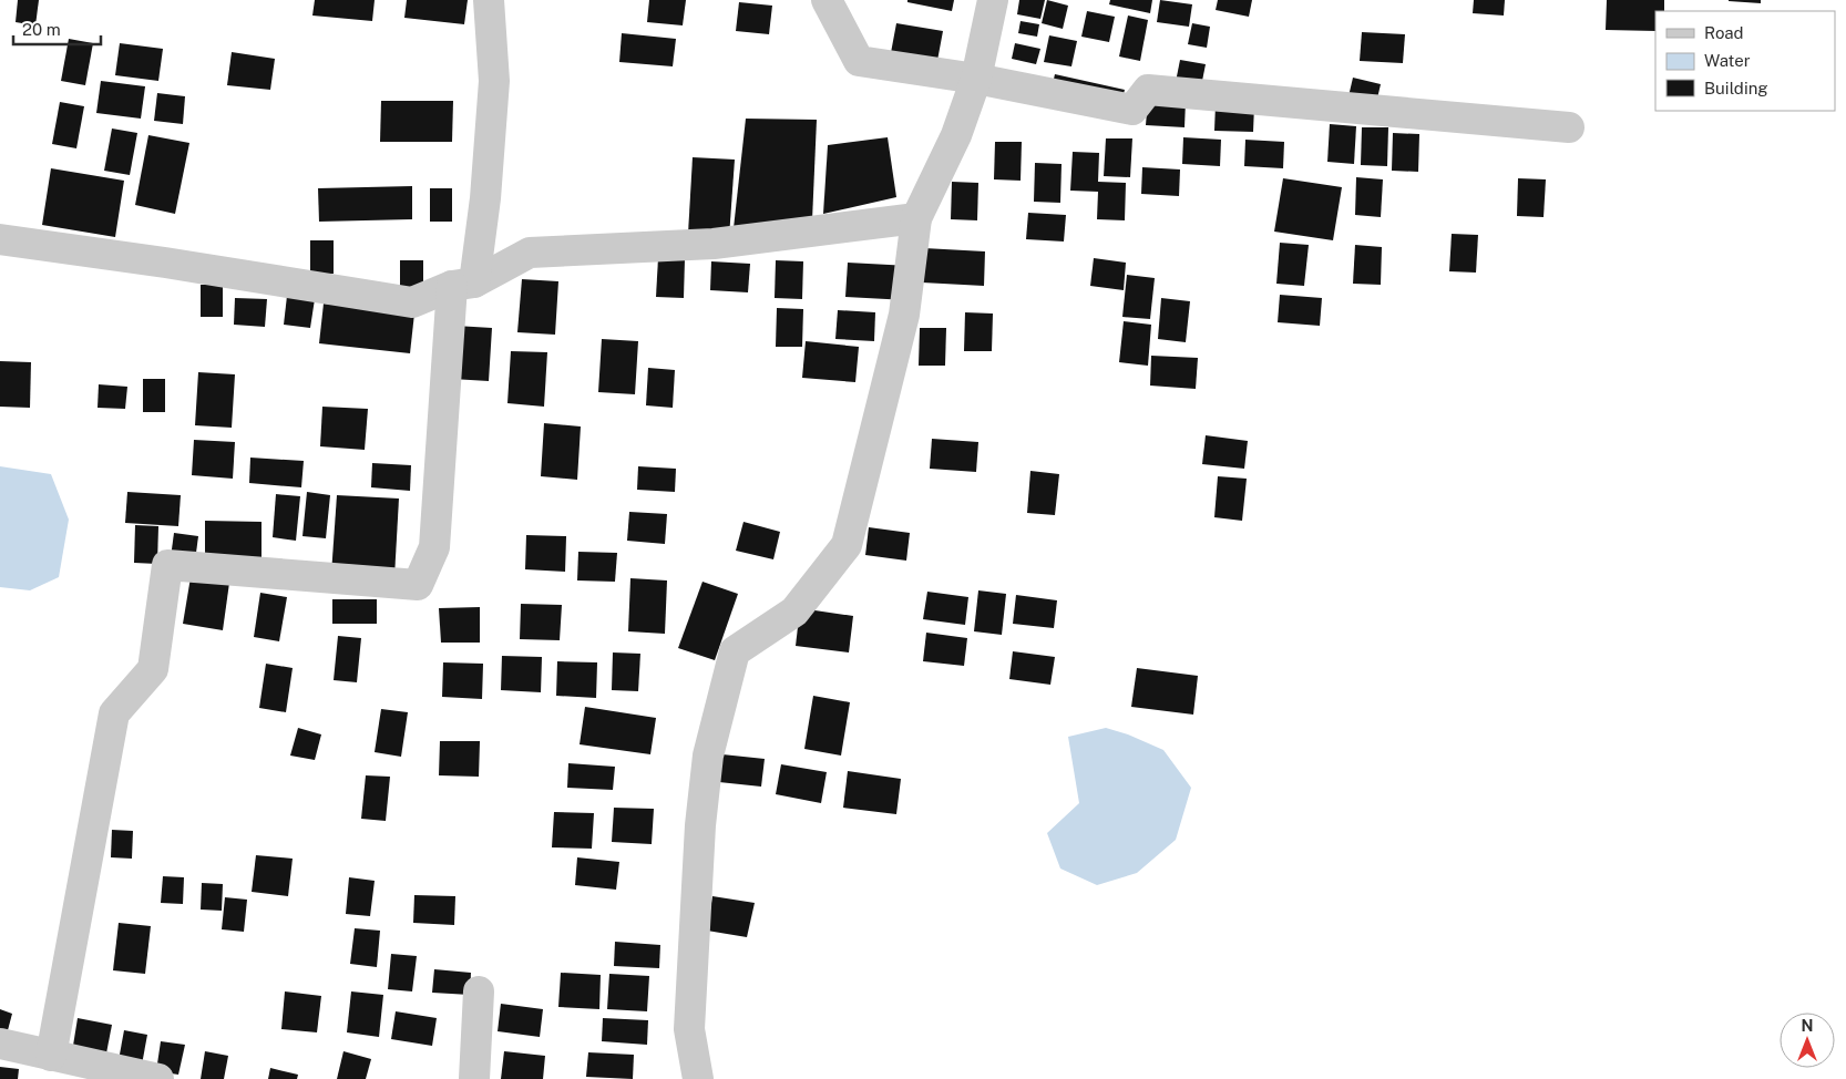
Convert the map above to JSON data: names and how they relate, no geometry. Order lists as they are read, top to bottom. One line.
{"legend":["Road","Water","Building"],"scale_bar":"20 m","north":"top"}
